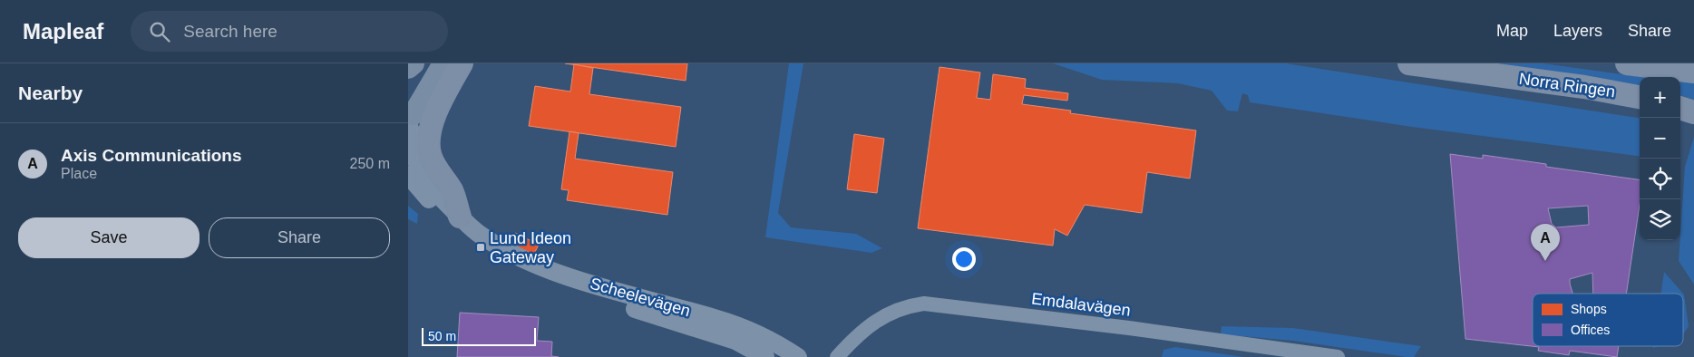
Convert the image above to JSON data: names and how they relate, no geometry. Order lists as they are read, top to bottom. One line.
{"streets":{"main road":["Norra Ringen"],"street":["Scheelevägen","Emdalavägen"]},"places":{"transit":["Lund Ideon Gateway"]},"legend":["Shops","Offices"],"scale_bar":"50 m","page":{"header":"Mapleaf","search":"Search here","nav":["Map","Layers","Share"],"heading":"Nearby","map_buttons":["+","−"],"list":[{"mark":"A","name":"Axis Communications","note":"Place","value":"250 m"}],"buttons":["Save","Share"],"pins":"A","scale":"50 m"}}
